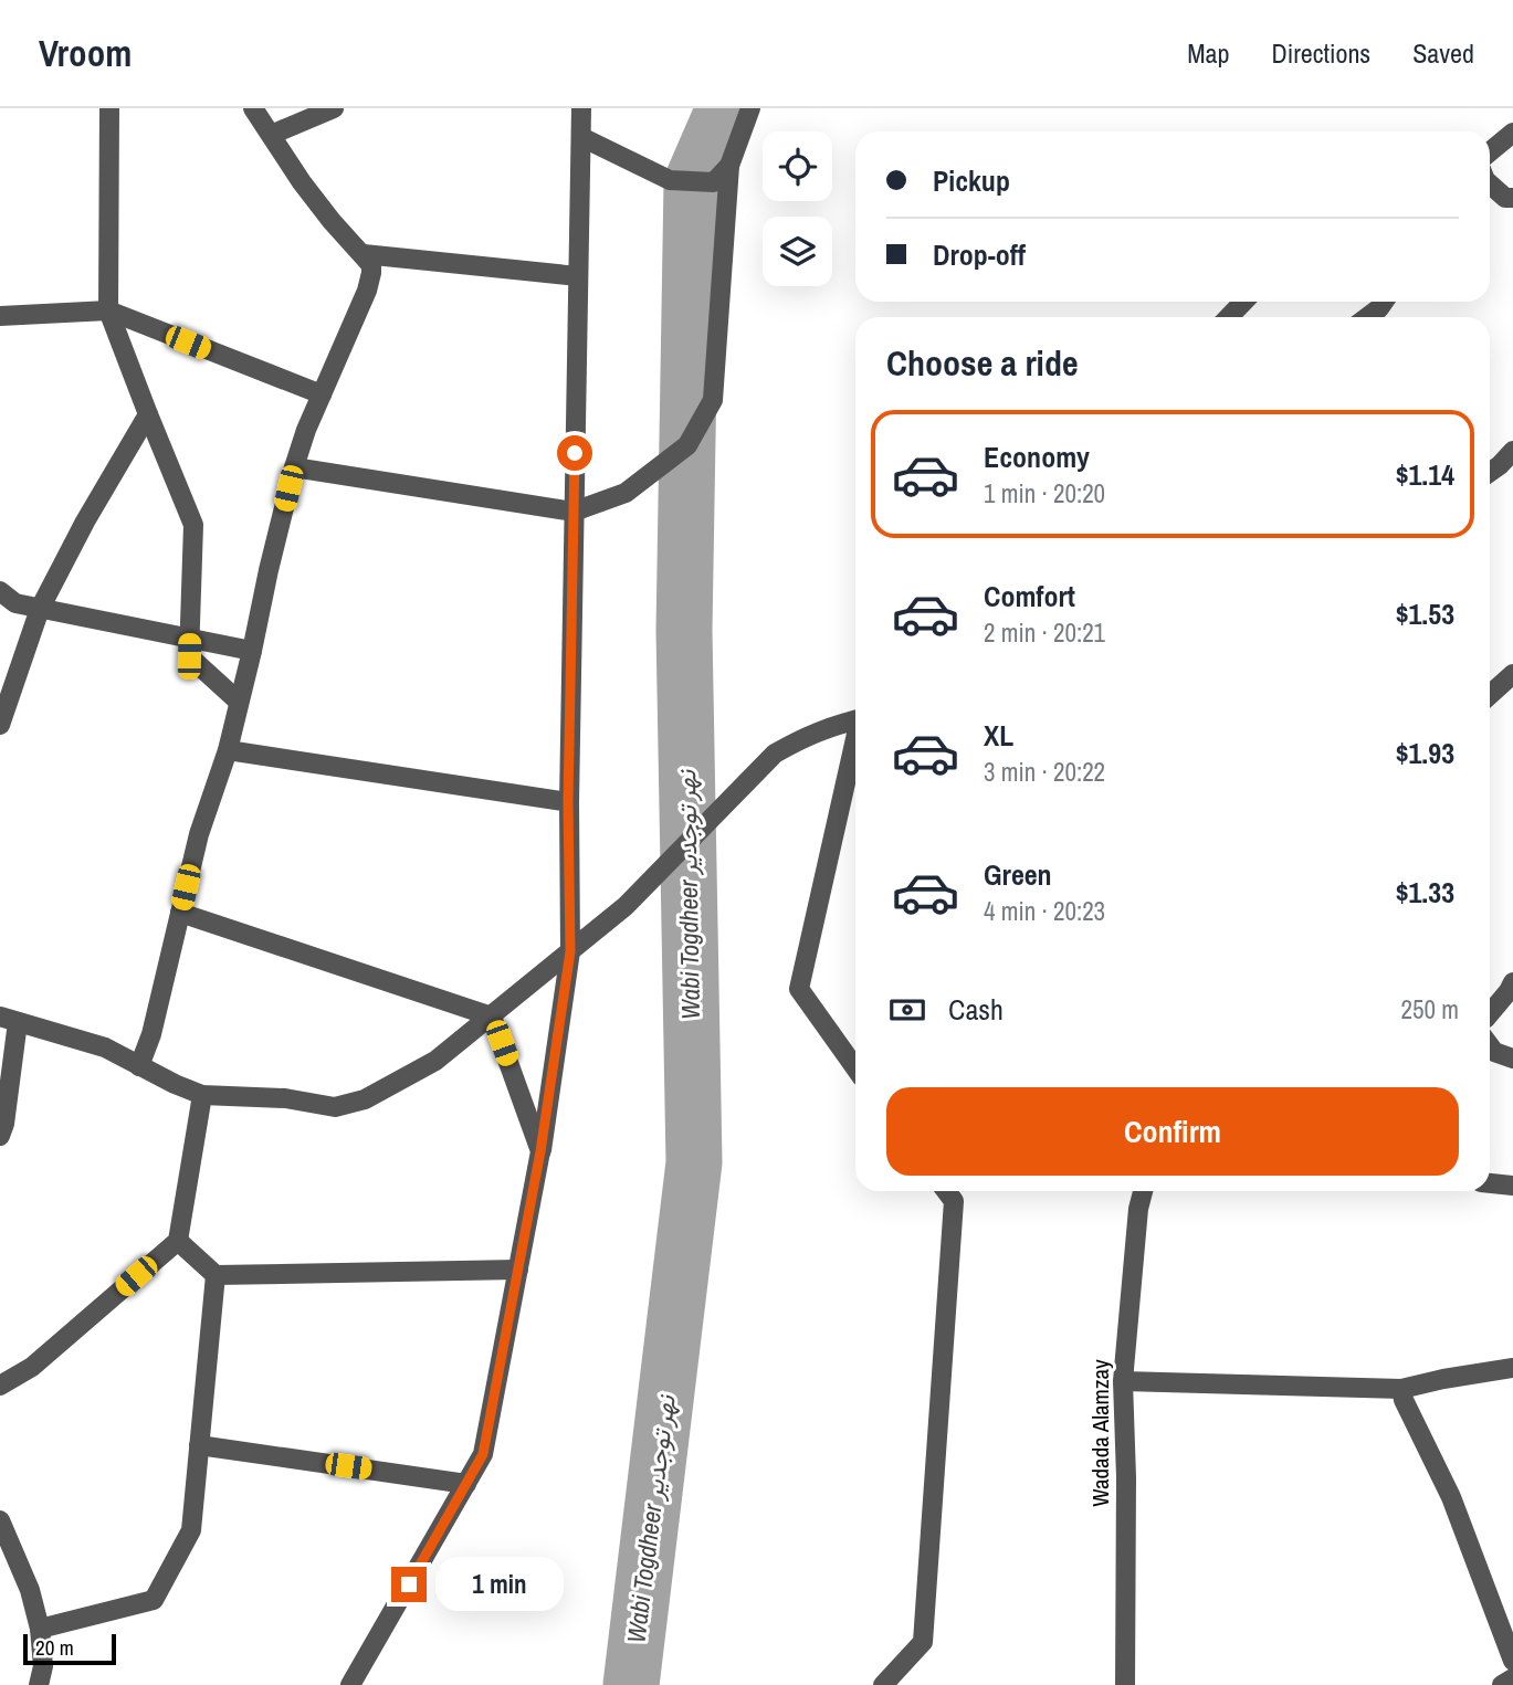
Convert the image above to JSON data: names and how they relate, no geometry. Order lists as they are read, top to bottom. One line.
{"streets":{"street":["Wadada Alamzay"]},"water":["Wabi Togdheer نهر توجدير"],"scale_bar":"20 m","page":{"header":"Vroom","nav":["Map","Directions","Saved"],"banner":["Pickup","Drop-off"],"heading":"Choose a ride","list":[{"name":"Economy","note":"1 min · 20:20","value":"$1.14"},{"name":"Comfort","note":"2 min · 20:21","value":"$1.53"},{"name":"XL","note":"3 min · 20:22","value":"$1.93"},{"name":"Green","note":"4 min · 20:23","value":"$1.33"}],"pay":["Cash","250 m"],"buttons":"Confirm","bubble":"1 min","scale":"20 m"}}
